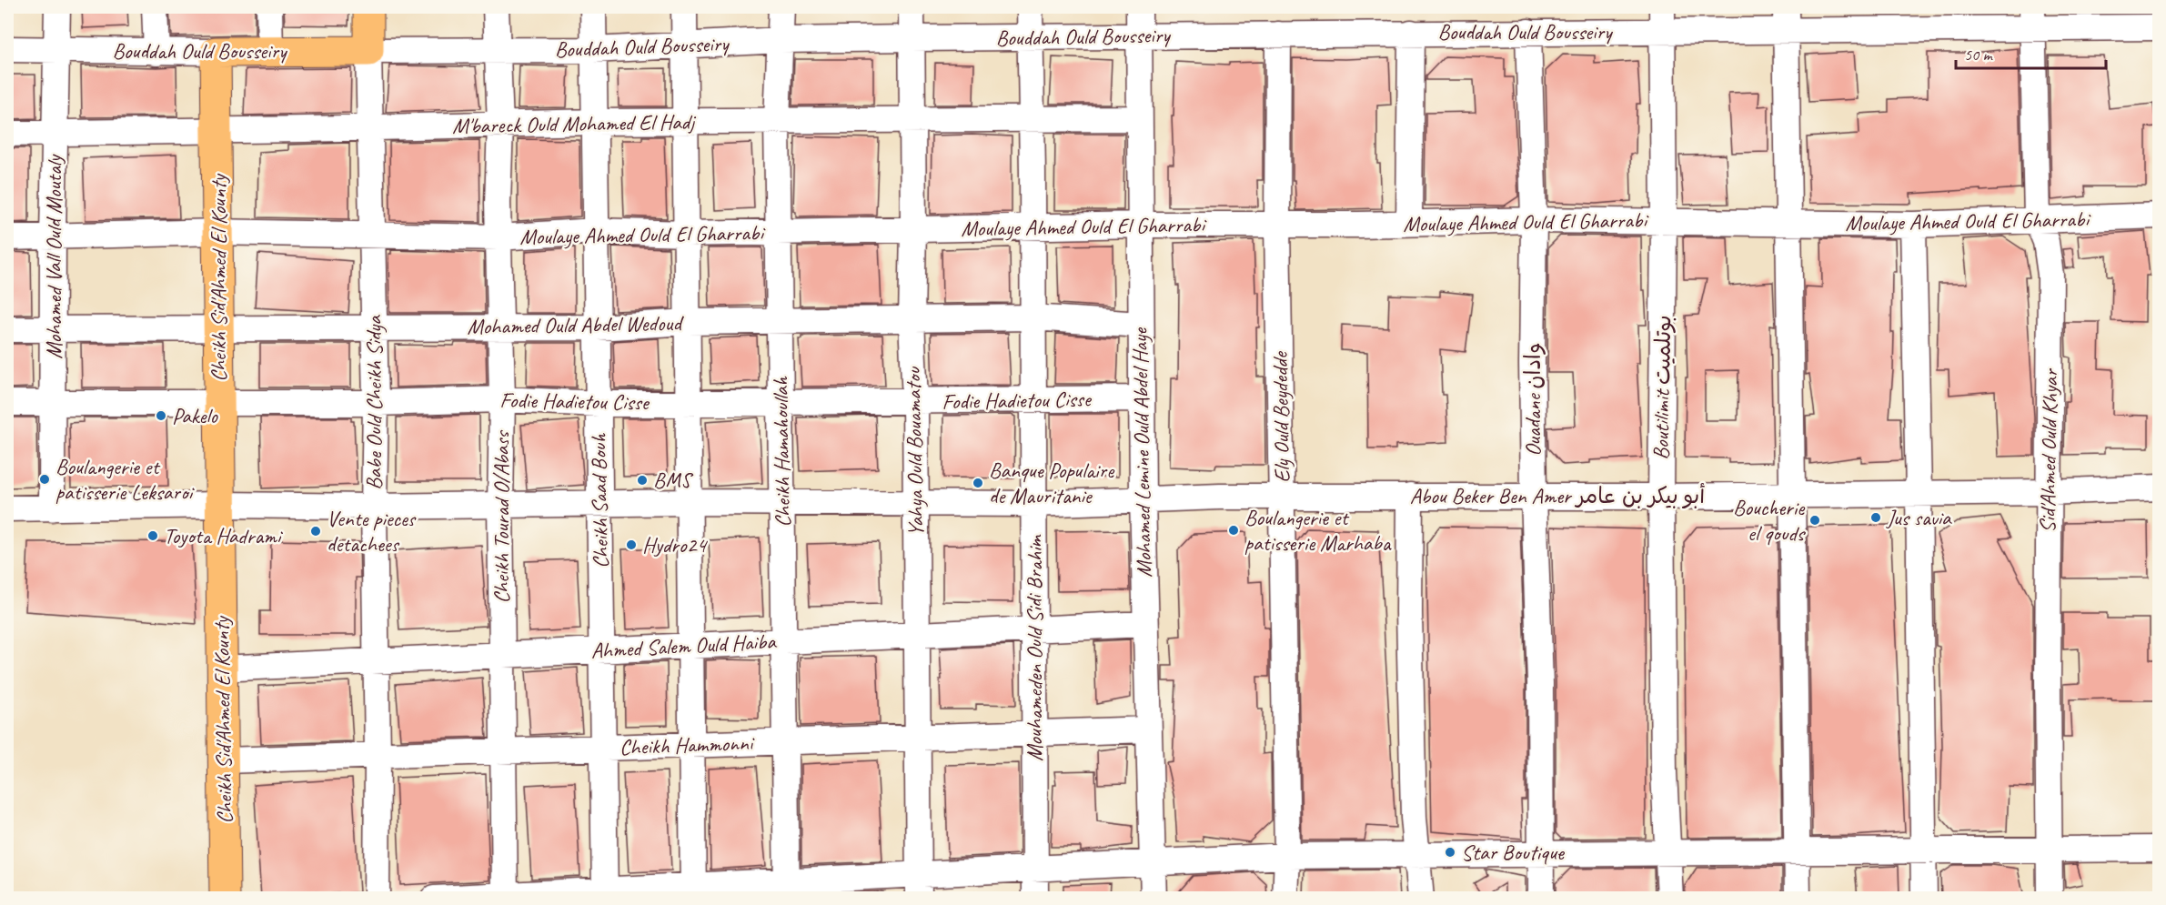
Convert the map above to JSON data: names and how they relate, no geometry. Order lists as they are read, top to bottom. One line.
{"streets":{"main road":["Bouddah Ould Bousseiry","Cheikh Sid'Ahmed El Kounty","Babe Ould Cheikh Sidya"],"street":["M'bareck Ould Mohamed El Hadj","Moulaye Ahmed Ould El Gharrabi","Mohamed Vall Ould Moutaly","Mohamed Ould Abdel Wedoud","Boutilimit بوتلميت","Ouadane وادان","Fodie Hadietou Cisse","Ely Ould Beydedde","Sid'Ahmed Ould Khyar","Cheikh Hamahoullah","Yahya Ould Bouamatou","Mohamed Lemine Ould Abdel Haye","Abou Beker Ben Amer أبو بيكر بن عامر","Cheikh Saad Bouh","Cheikh Tourad O/Abass","Ahmed Salem Ould Haiba","Mouhameden Ould Sidi Brahim","Cheikh Hammonni"]},"crossings":[["Bouddah Ould Bousseiry","Mohamed Vall Ould Moutaly"],["Bouddah Ould Bousseiry","Cheikh Sid'Ahmed El Kounty"],["Bouddah Ould Bousseiry","Boutilimit بوتلميت"],["Bouddah Ould Bousseiry","Ouadane وادان"],["Bouddah Ould Bousseiry","Babe Ould Cheikh Sidya"],["Bouddah Ould Bousseiry","Ely Ould Beydedde"],["Bouddah Ould Bousseiry","Sid'Ahmed Ould Khyar"],["Bouddah Ould Bousseiry","Cheikh Hamahoullah"],["Bouddah Ould Bousseiry","Yahya Ould Bouamatou"],["Bouddah Ould Bousseiry","Mohamed Lemine Ould Abdel Haye"],["Bouddah Ould Bousseiry","Cheikh Saad Bouh"],["Bouddah Ould Bousseiry","Cheikh Tourad O/Abass"],["Bouddah Ould Bousseiry","Mouhameden Ould Sidi Brahim"],["M'bareck Ould Mohamed El Hadj","Mohamed Vall Ould Moutaly"],["M'bareck Ould Mohamed El Hadj","Cheikh Sid'Ahmed El Kounty"],["M'bareck Ould Mohamed El Hadj","Babe Ould Cheikh Sidya"],["M'bareck Ould Mohamed El Hadj","Cheikh Hamahoullah"],["M'bareck Ould Mohamed El Hadj","Yahya Ould Bouamatou"],["M'bareck Ould Mohamed El Hadj","Mohamed Lemine Ould Abdel Haye"],["M'bareck Ould Mohamed El Hadj","Cheikh Saad Bouh"],["M'bareck Ould Mohamed El Hadj","Cheikh Tourad O/Abass"],["M'bareck Ould Mohamed El Hadj","Mouhameden Ould Sidi Brahim"],["Moulaye Ahmed Ould El Gharrabi","Mohamed Vall Ould Moutaly"],["Moulaye Ahmed Ould El Gharrabi","Cheikh Sid'Ahmed El Kounty"],["Moulaye Ahmed Ould El Gharrabi","Boutilimit بوتلميت"],["Moulaye Ahmed Ould El Gharrabi","Ouadane وادان"],["Moulaye Ahmed Ould El Gharrabi","Babe Ould Cheikh Sidya"],["Moulaye Ahmed Ould El Gharrabi","Ely Ould Beydedde"],["Moulaye Ahmed Ould El Gharrabi","Sid'Ahmed Ould Khyar"],["Moulaye Ahmed Ould El Gharrabi","Cheikh Hamahoullah"],["Moulaye Ahmed Ould El Gharrabi","Yahya Ould Bouamatou"],["Moulaye Ahmed Ould El Gharrabi","Mohamed Lemine Ould Abdel Haye"],["Moulaye Ahmed Ould El Gharrabi","Cheikh Saad Bouh"],["Moulaye Ahmed Ould El Gharrabi","Cheikh Tourad O/Abass"],["Moulaye Ahmed Ould El Gharrabi","Mouhameden Ould Sidi Brahim"],["Mohamed Vall Ould Moutaly","Mohamed Ould Abdel Wedoud"],["Mohamed Vall Ould Moutaly","Fodie Hadietou Cisse"],["Mohamed Vall Ould Moutaly","Abou Beker Ben Amer أبو بيكر بن عامر"],["Cheikh Sid'Ahmed El Kounty","Mohamed Ould Abdel Wedoud"],["Cheikh Sid'Ahmed El Kounty","Fodie Hadietou Cisse"],["Cheikh Sid'Ahmed El Kounty","Abou Beker Ben Amer أبو بيكر بن عامر"],["Cheikh Sid'Ahmed El Kounty","Ahmed Salem Ould Haiba"],["Cheikh Sid'Ahmed El Kounty","Cheikh Hammonni"],["Mohamed Ould Abdel Wedoud","Babe Ould Cheikh Sidya"],["Mohamed Ould Abdel Wedoud","Cheikh Hamahoullah"],["Mohamed Ould Abdel Wedoud","Yahya Ould Bouamatou"],["Mohamed Ould Abdel Wedoud","Mohamed Lemine Ould Abdel Haye"],["Mohamed Ould Abdel Wedoud","Cheikh Saad Bouh"],["Mohamed Ould Abdel Wedoud","Cheikh Tourad O/Abass"],["Mohamed Ould Abdel Wedoud","Mouhameden Ould Sidi Brahim"],["Boutilimit بوتلميت","Abou Beker Ben Amer أبو بيكر بن عامر"],["Ouadane وادان","Abou Beker Ben Amer أبو بيكر بن عامر"],["Fodie Hadietou Cisse","Babe Ould Cheikh Sidya"],["Fodie Hadietou Cisse","Cheikh Hamahoullah"],["Fodie Hadietou Cisse","Yahya Ould Bouamatou"],["Fodie Hadietou Cisse","Mohamed Lemine Ould Abdel Haye"],["Fodie Hadietou Cisse","Cheikh Saad Bouh"],["Fodie Hadietou Cisse","Cheikh Tourad O/Abass"],["Fodie Hadietou Cisse","Mouhameden Ould Sidi Brahim"],["Babe Ould Cheikh Sidya","Abou Beker Ben Amer أبو بيكر بن عامر"],["Babe Ould Cheikh Sidya","Ahmed Salem Ould Haiba"],["Babe Ould Cheikh Sidya","Cheikh Hammonni"],["Ely Ould Beydedde","Abou Beker Ben Amer أبو بيكر بن عامر"],["Sid'Ahmed Ould Khyar","Abou Beker Ben Amer أبو بيكر بن عامر"],["Cheikh Hamahoullah","Abou Beker Ben Amer أبو بيكر بن عامر"],["Cheikh Hamahoullah","Ahmed Salem Ould Haiba"],["Cheikh Hamahoullah","Cheikh Hammonni"],["Yahya Ould Bouamatou","Abou Beker Ben Amer أبو بيكر بن عامر"],["Yahya Ould Bouamatou","Ahmed Salem Ould Haiba"],["Yahya Ould Bouamatou","Cheikh Hammonni"],["Mohamed Lemine Ould Abdel Haye","Abou Beker Ben Amer أبو بيكر بن عامر"],["Mohamed Lemine Ould Abdel Haye","Ahmed Salem Ould Haiba"],["Mohamed Lemine Ould Abdel Haye","Cheikh Hammonni"],["Abou Beker Ben Amer أبو بيكر بن عامر","Cheikh Saad Bouh"],["Abou Beker Ben Amer أبو بيكر بن عامر","Cheikh Tourad O/Abass"],["Abou Beker Ben Amer أبو بيكر بن عامر","Mouhameden Ould Sidi Brahim"],["Cheikh Saad Bouh","Ahmed Salem Ould Haiba"],["Cheikh Saad Bouh","Cheikh Hammonni"],["Cheikh Tourad O/Abass","Ahmed Salem Ould Haiba"],["Cheikh Tourad O/Abass","Cheikh Hammonni"],["Ahmed Salem Ould Haiba","Mouhameden Ould Sidi Brahim"],["Mouhameden Ould Sidi Brahim","Cheikh Hammonni"]],"places":["Pakelo","Boulangerie et patisserie Leksaroi","BMS","Banque Populaire de Mauritanie","Jus savia","Boucherie el qouds","Boulangerie et patisserie Marhaba","Vente pieces detachees","Toyota Hadrami","Hydro24","Star Boutique"],"scale_bar":"50 m"}
